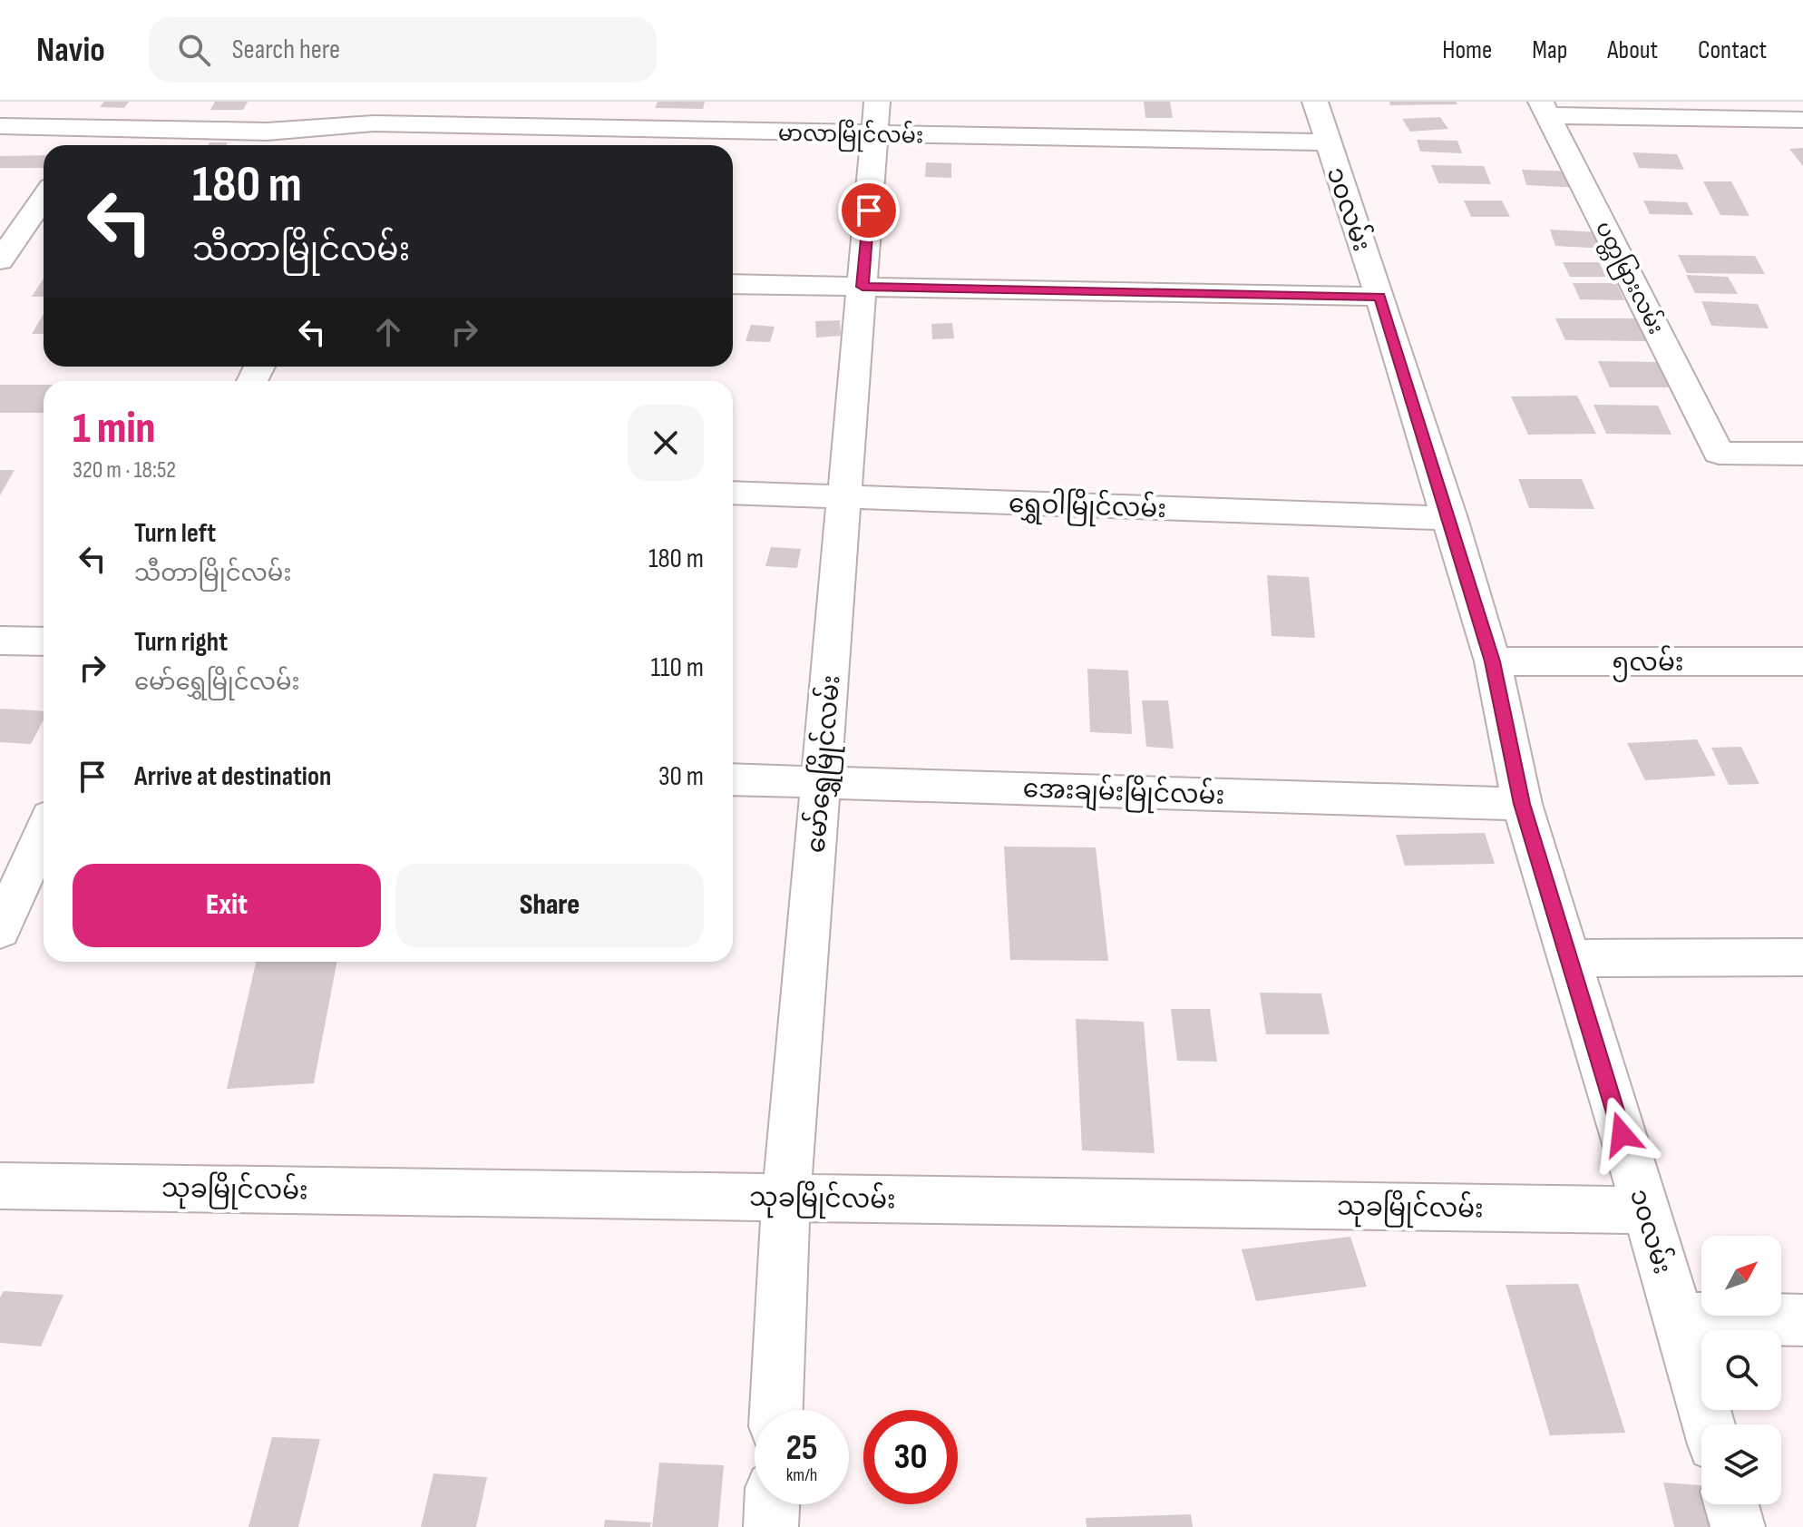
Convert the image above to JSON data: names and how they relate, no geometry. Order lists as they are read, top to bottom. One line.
{"streets":{"street":["မာလာမြိုင်လမ်း","၁၀လမ်း","ပတ္တမြားလမ်း","ရွှေဝါမြိုင်လမ်း","၅လမ်း","မော်ရွှေမြိုင်လမ်း","အေးချမ်းမြိုင်လမ်း","သုခမြိုင်လမ်း"]},"crossings":[["မာလာမြိုင်လမ်း","၁၀လမ်း"],["မာလာမြိုင်လမ်း","မော်ရွှေမြိုင်လမ်း"],["၁၀လမ်း","ရွှေဝါမြိုင်လမ်း"],["၁၀လမ်း","၅လမ်း"],["၁၀လမ်း","အေးချမ်းမြိုင်လမ်း"],["၁၀လမ်း","သုခမြိုင်လမ်း"],["ရွှေဝါမြိုင်လမ်း","မော်ရွှေမြိုင်လမ်း"],["မော်ရွှေမြိုင်လမ်း","အေးချမ်းမြိုင်လမ်း"],["မော်ရွှေမြိုင်လမ်း","သုခမြိုင်လမ်း"]],"north":"top right","page":{"header":"Navio","search":"Search here","nav":["Home","Map","About","Contact"],"turn":["180 m","သီတာမြိုင်လမ်း"],"heading":["1 min","320 m · 18:52"],"list":[{"name":"Turn left","note":"သီတာမြိုင်လမ်း","value":"180 m"},{"name":"Turn right","note":"မော်ရွှေမြိုင်လမ်း","value":"110 m"},{"name":"Arrive at destination","value":"30 m"}],"buttons":["Exit","Share"],"speed":"25 km/h","limit":"30"}}
